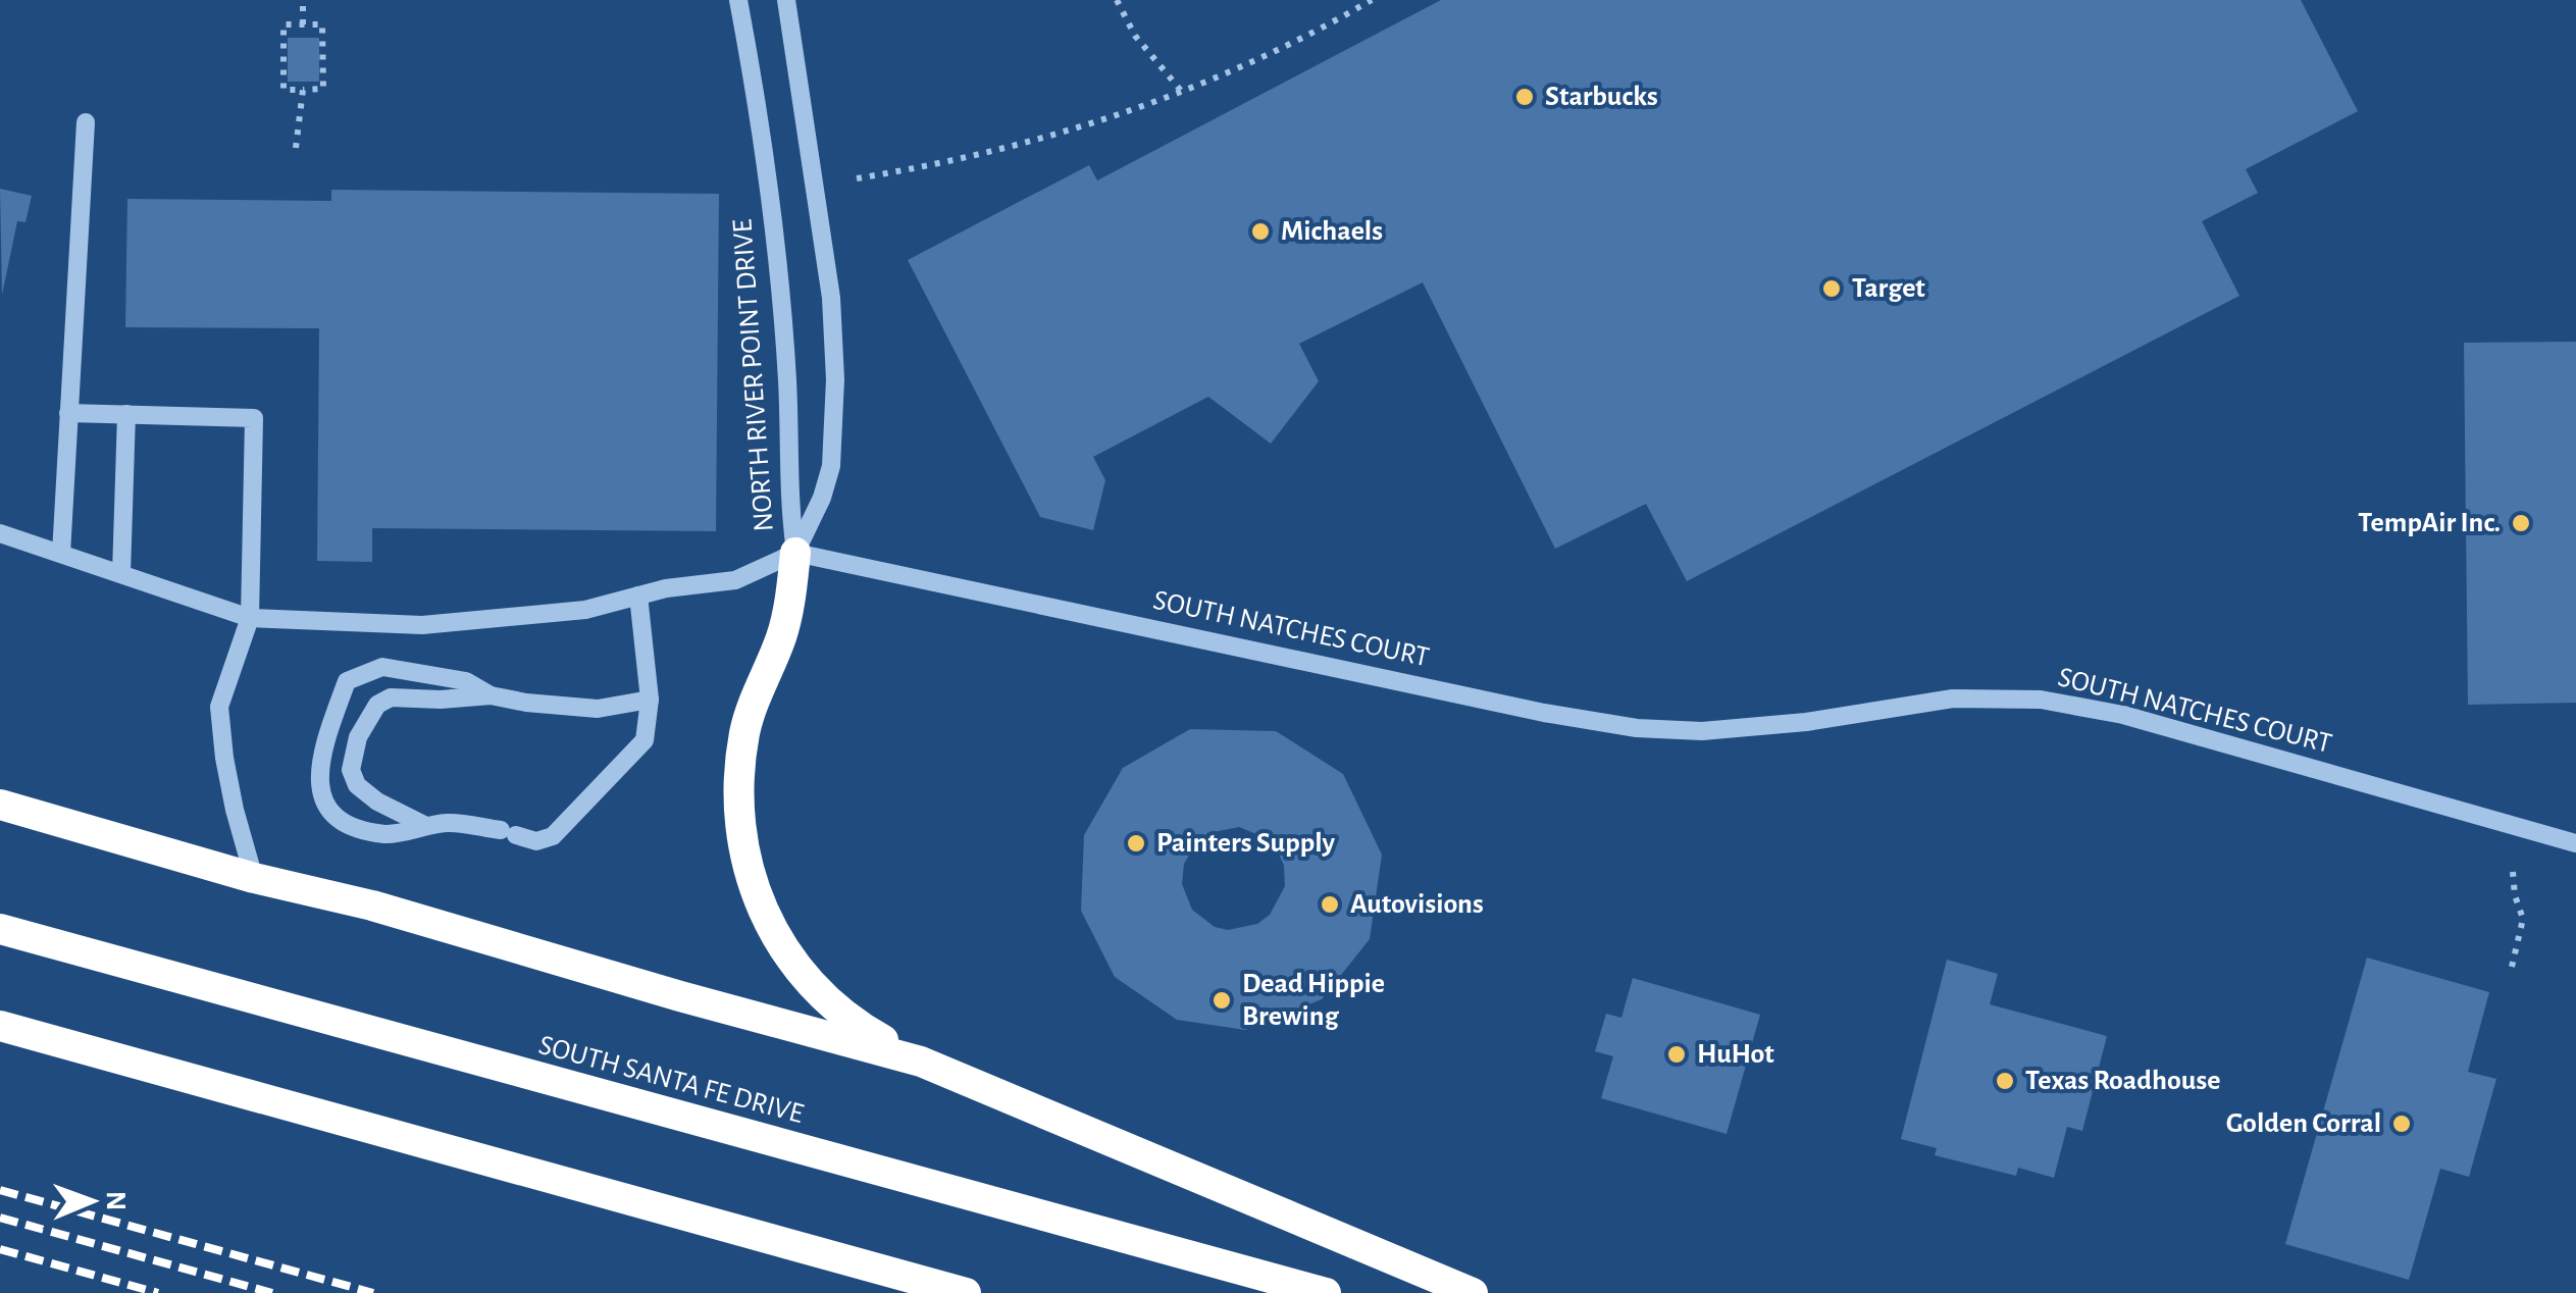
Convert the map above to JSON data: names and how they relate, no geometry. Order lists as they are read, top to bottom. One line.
{"streets":{"highway":["SOUTH SANTA FE DRIVE"],"street":["NORTH RIVER POINT DRIVE","SOUTH NATCHES COURT"]},"crossings":[["NORTH RIVER POINT DRIVE","SOUTH NATCHES COURT"]],"places":["Starbucks","Michaels","Target","TempAir Inc.","Painters Supply","Autovisions","Dead Hippie Brewing","HuHot","Texas Roadhouse","Golden Corral"],"north":"right"}
